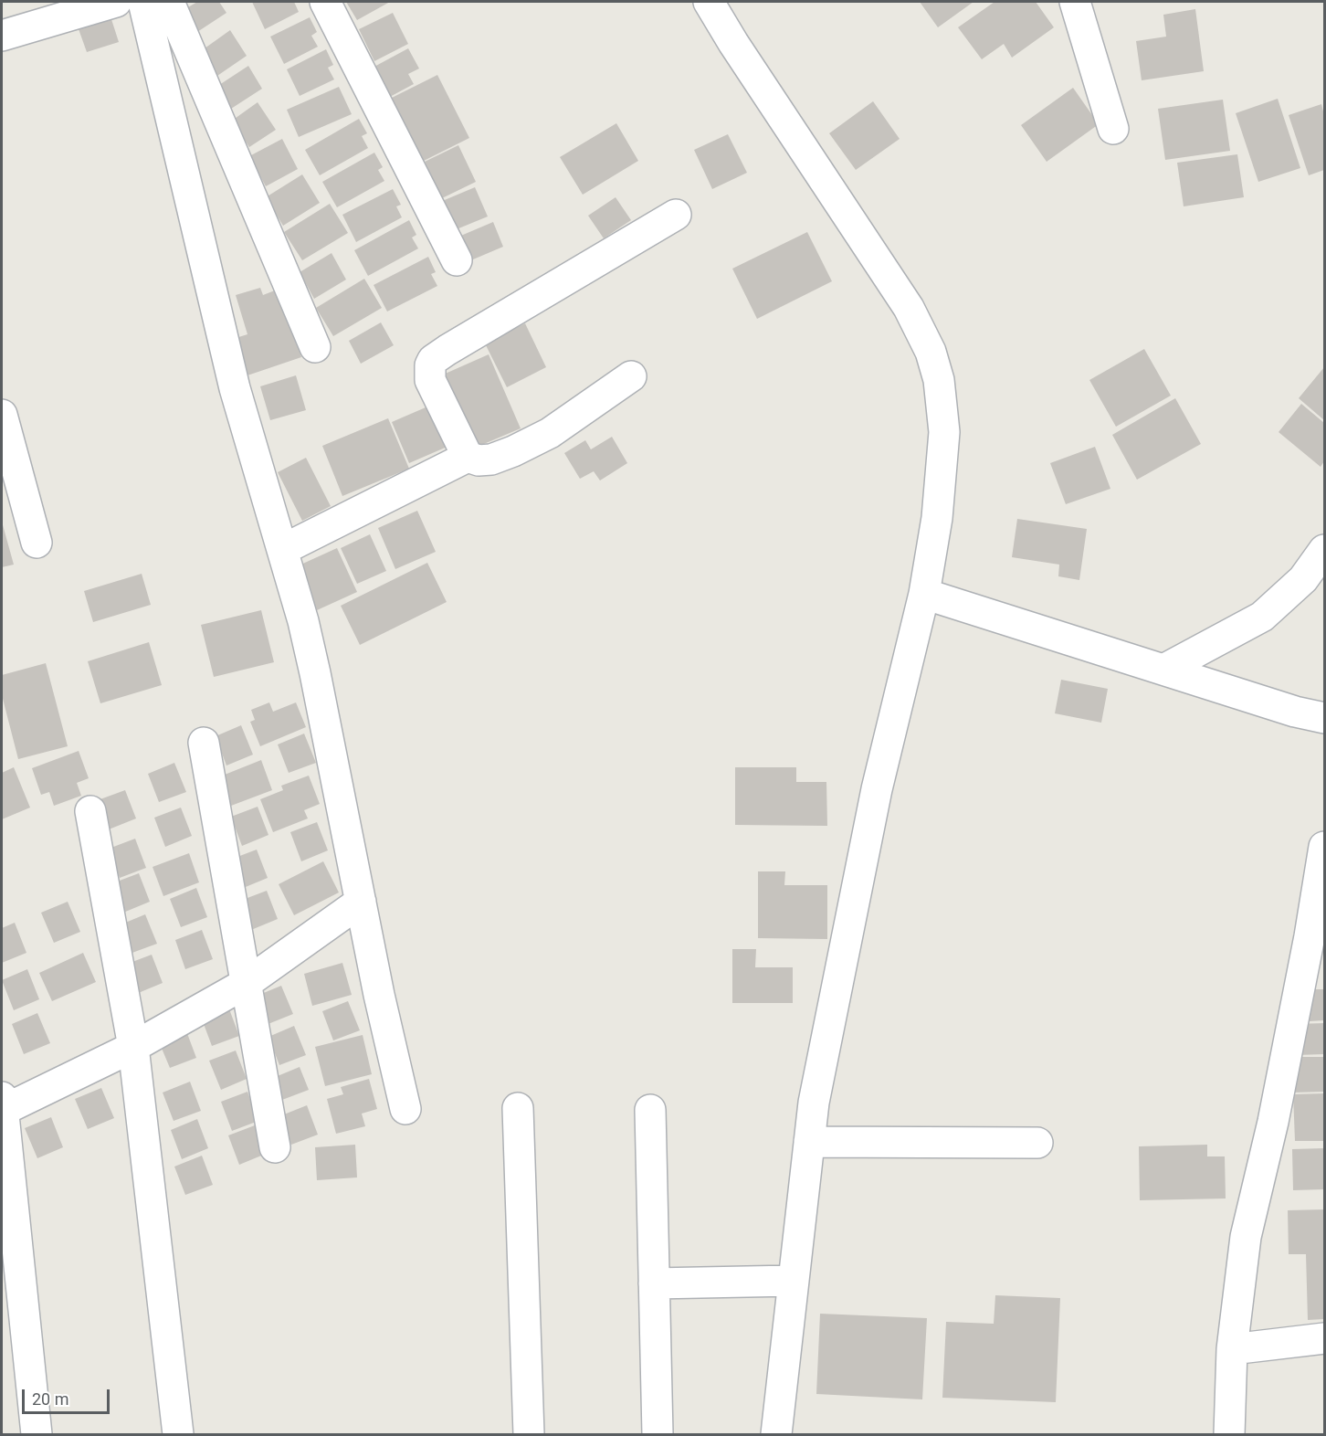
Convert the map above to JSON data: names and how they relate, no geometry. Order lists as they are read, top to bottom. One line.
{"scale_bar":"20 m"}
